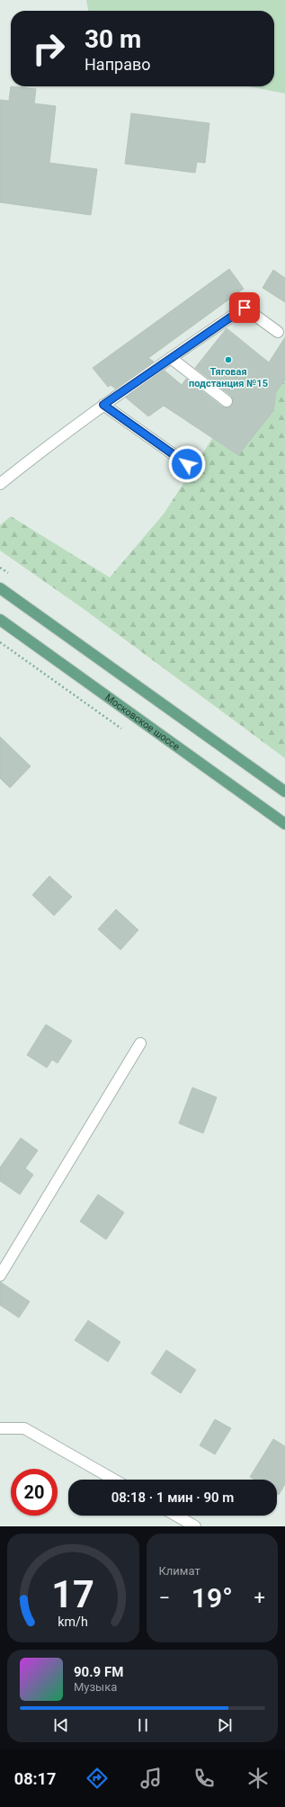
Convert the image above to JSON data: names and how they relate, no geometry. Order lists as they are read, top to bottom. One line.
{"streets":{"main road":["Московское шоссе"]},"places":["Тяговая подстанция №15"],"page":{"turn":["30 m","Направо"],"limit":"20","trip":"08:18 · 1 мин · 90 m","tile":"Климат","heat":["−","19°","+"],"song":["90.9 FM","Музыка"],"tabs":"08:17","gauge":["17","km/h"]}}
